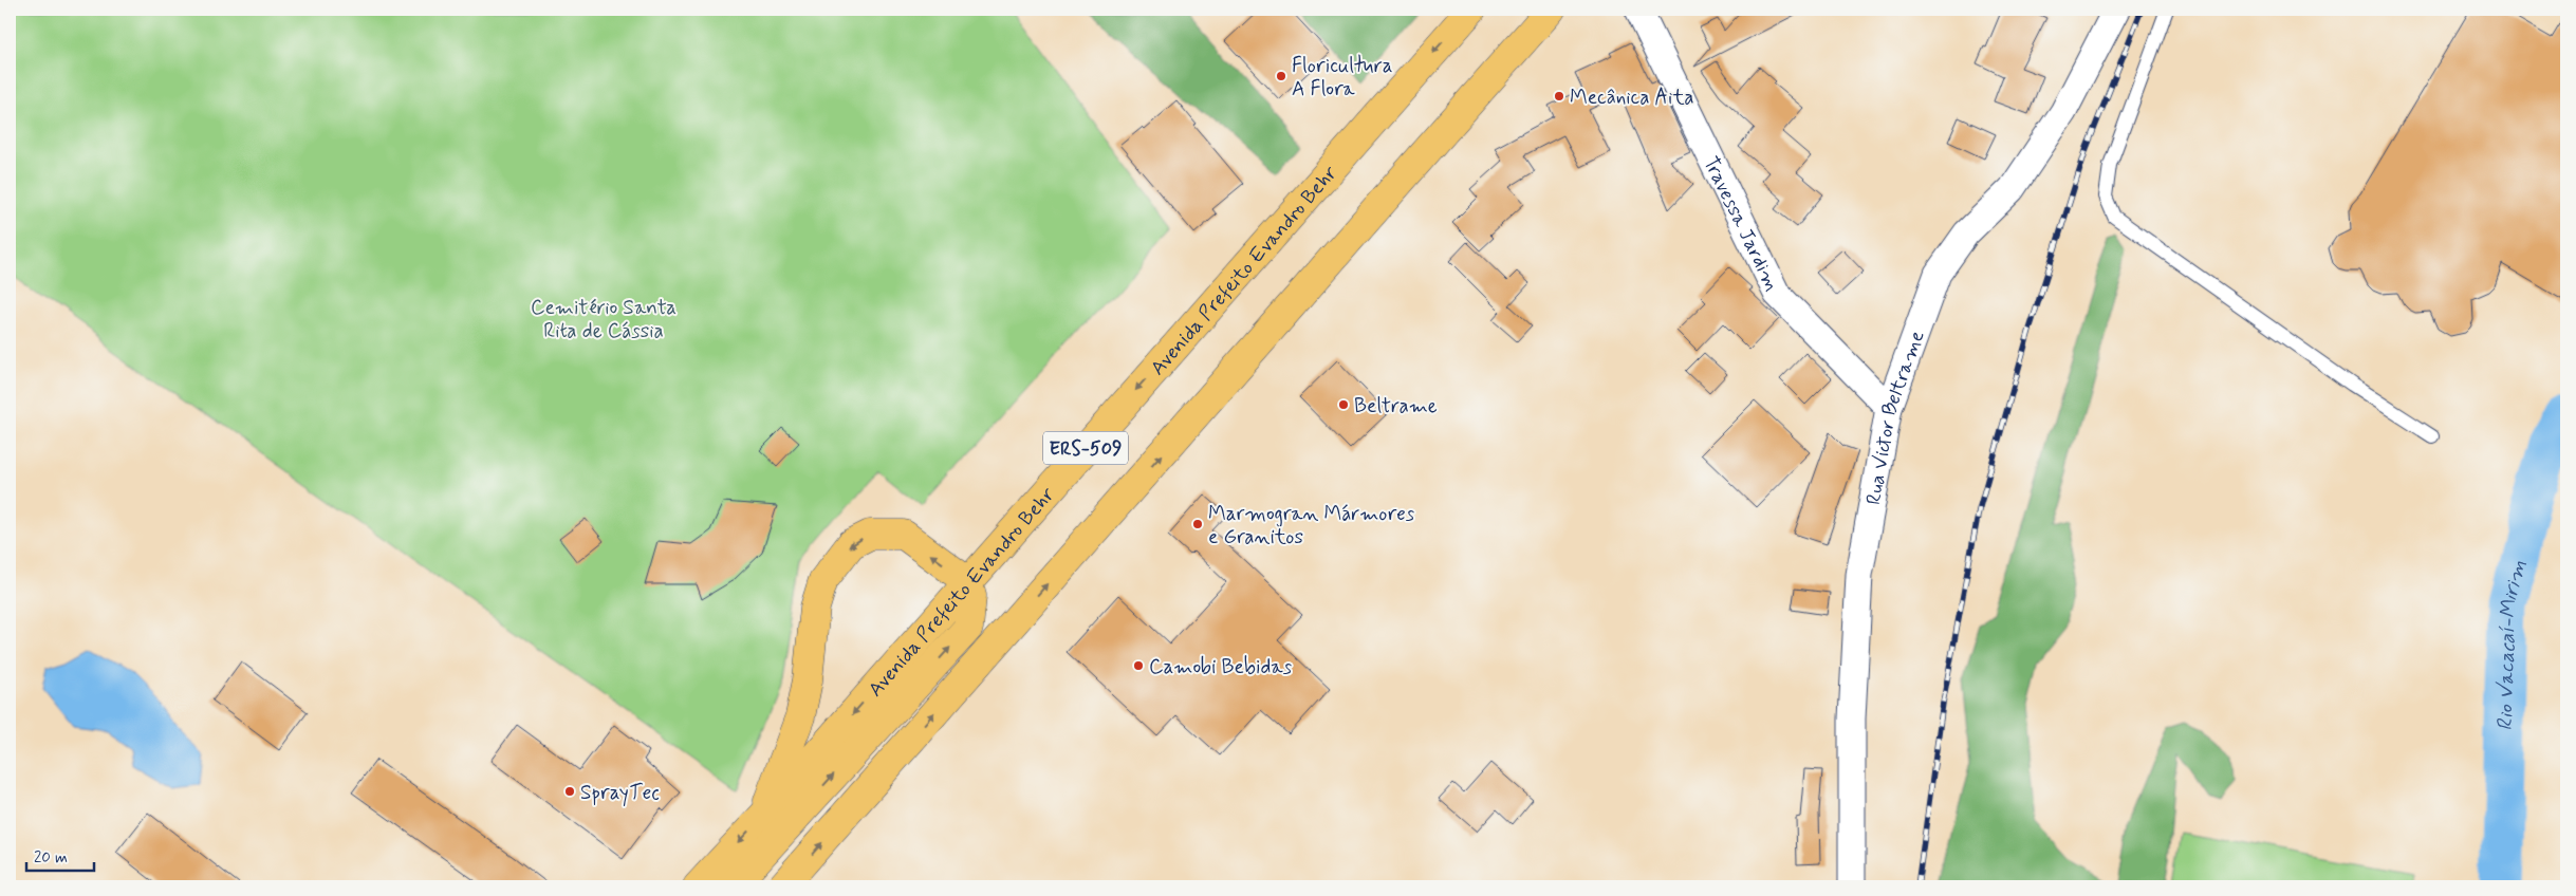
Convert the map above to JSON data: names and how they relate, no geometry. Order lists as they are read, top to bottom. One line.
{"streets":{"highway":["Avenida Prefeito Evandro Behr","ERS-509"],"street":["Travessa Jardim","Rua Victor Beltrame"]},"crossings":[["Travessa Jardim","Rua Victor Beltrame"]],"water":["Rio Vacacaí-Mirim"],"parks":["Cemitério Santa Rita de Cássia"],"places":["Floricultura A Flora","Mecânica Aita","Beltrame","Marmogran Mármores e Granitos","Camobi Bebidas","SprayTec"],"scale_bar":"20 m"}
